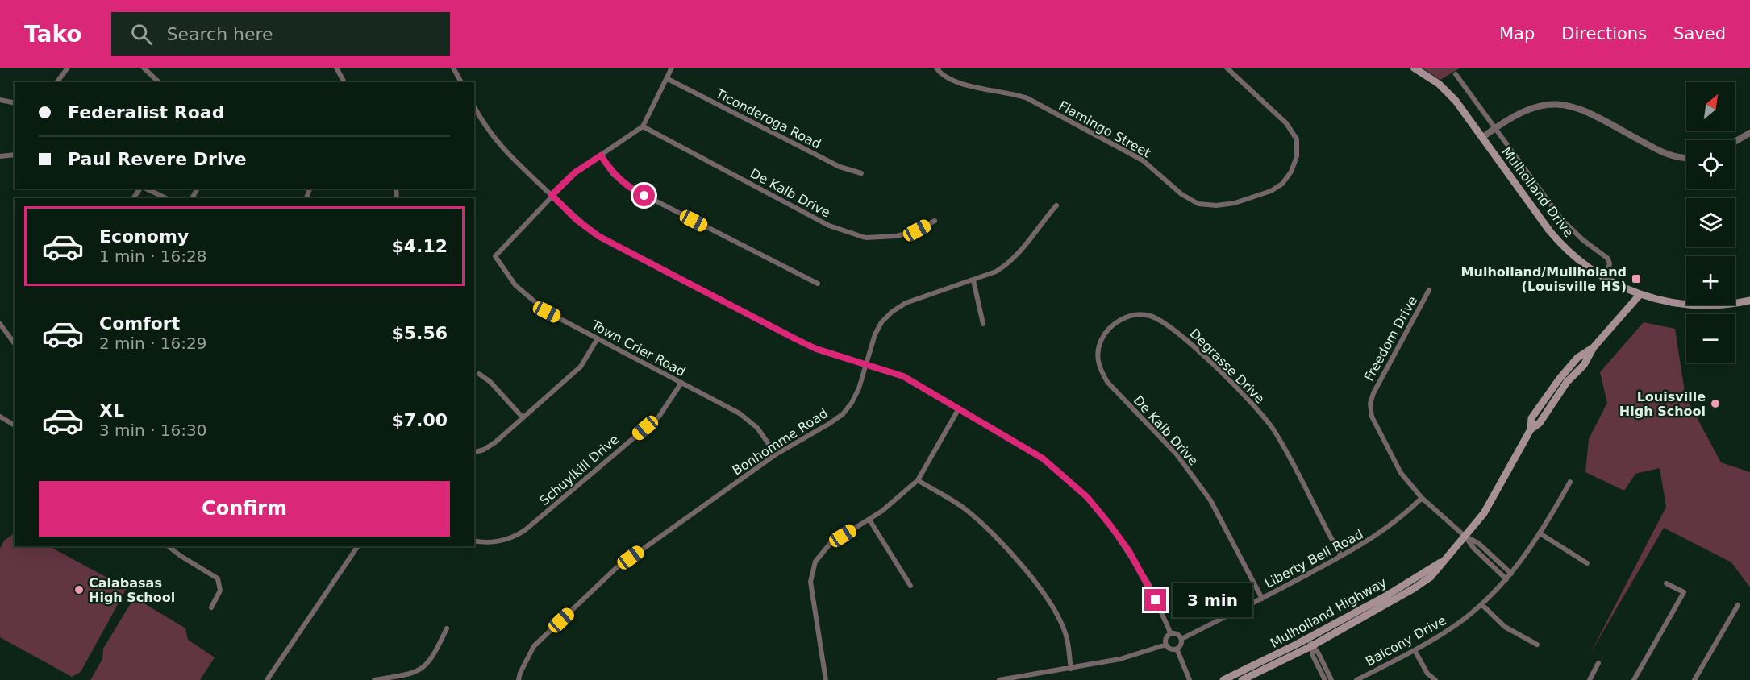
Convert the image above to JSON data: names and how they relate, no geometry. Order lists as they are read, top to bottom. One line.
{"streets":{"main road":["Mulholland Drive","Mulholland Highway"],"street":["Ticonderoga Road","Flamingo Street","De Kalb Drive","Freedom Drive","Town Crier Road","Degrasse Drive","Bonhomme Road","Schuylkill Drive","Liberty Bell Road","Balcony Drive"]},"crossings":[["Mulholland Drive","Mulholland Highway"],["De Kalb Drive","Degrasse Drive"],["De Kalb Drive","Liberty Bell Road"],["Freedom Drive","Liberty Bell Road"],["Freedom Drive","Mulholland Highway"],["Freedom Drive","Balcony Drive"],["Town Crier Road","Bonhomme Road"],["Town Crier Road","Schuylkill Drive"],["Degrasse Drive","Liberty Bell Road"]],"places":{"transit":["Mulholland/Mullholand (Louisville HS)"],"other":["Louisville High School","Calabasas High School"]},"north":"top right","page":{"header":"Tako","search":"Search here","nav":["Map","Directions","Saved"],"map_buttons":["+","−"],"banner":["Federalist Road","Paul Revere Drive"],"list":[{"name":"Economy","note":"1 min · 16:28","value":"$4.12"},{"name":"Comfort","note":"2 min · 16:29","value":"$5.56"},{"name":"XL","note":"3 min · 16:30","value":"$7.00"}],"buttons":"Confirm","bubble":"3 min"}}
